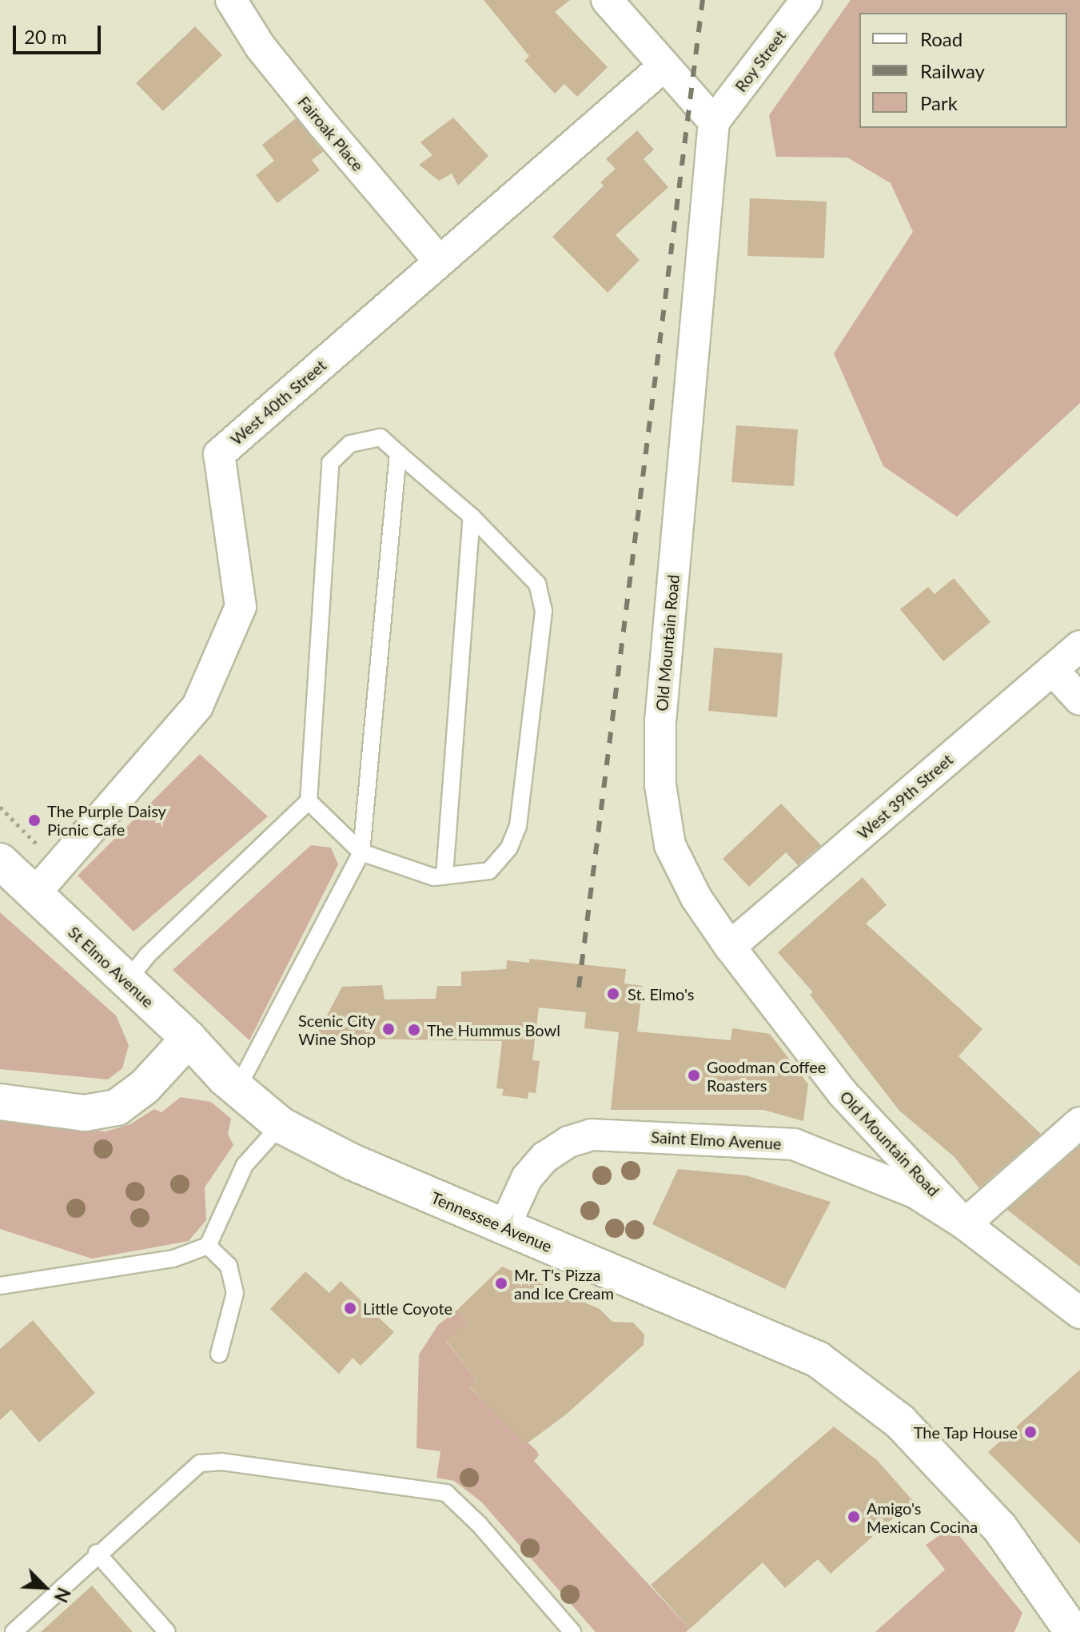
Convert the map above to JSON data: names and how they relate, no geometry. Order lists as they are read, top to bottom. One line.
{"streets":{"main road":["St Elmo Avenue","Tennessee Avenue"],"street":["Roy Street","Fairoak Place","West 40th Street","Old Mountain Road","West 39th Street","Saint Elmo Avenue"]},"crossings":[["Roy Street","Old Mountain Road"],["Fairoak Place","West 40th Street"],["West 40th Street","St Elmo Avenue"],["Old Mountain Road","West 39th Street"],["Old Mountain Road","Saint Elmo Avenue"],["St Elmo Avenue","Tennessee Avenue"],["Saint Elmo Avenue","Tennessee Avenue"]],"places":["The Purple Daisy Picnic Cafe","St. Elmo's","Scenic City Wine Shop","The Hummus Bowl","Goodman Coffee Roasters","Mr. T's Pizza and Ice Cream","Little Coyote","The Tap House","Amigo's Mexican Cocina"],"legend":["Road","Railway","Park"],"scale_bar":"20 m","north":"bottom right"}
